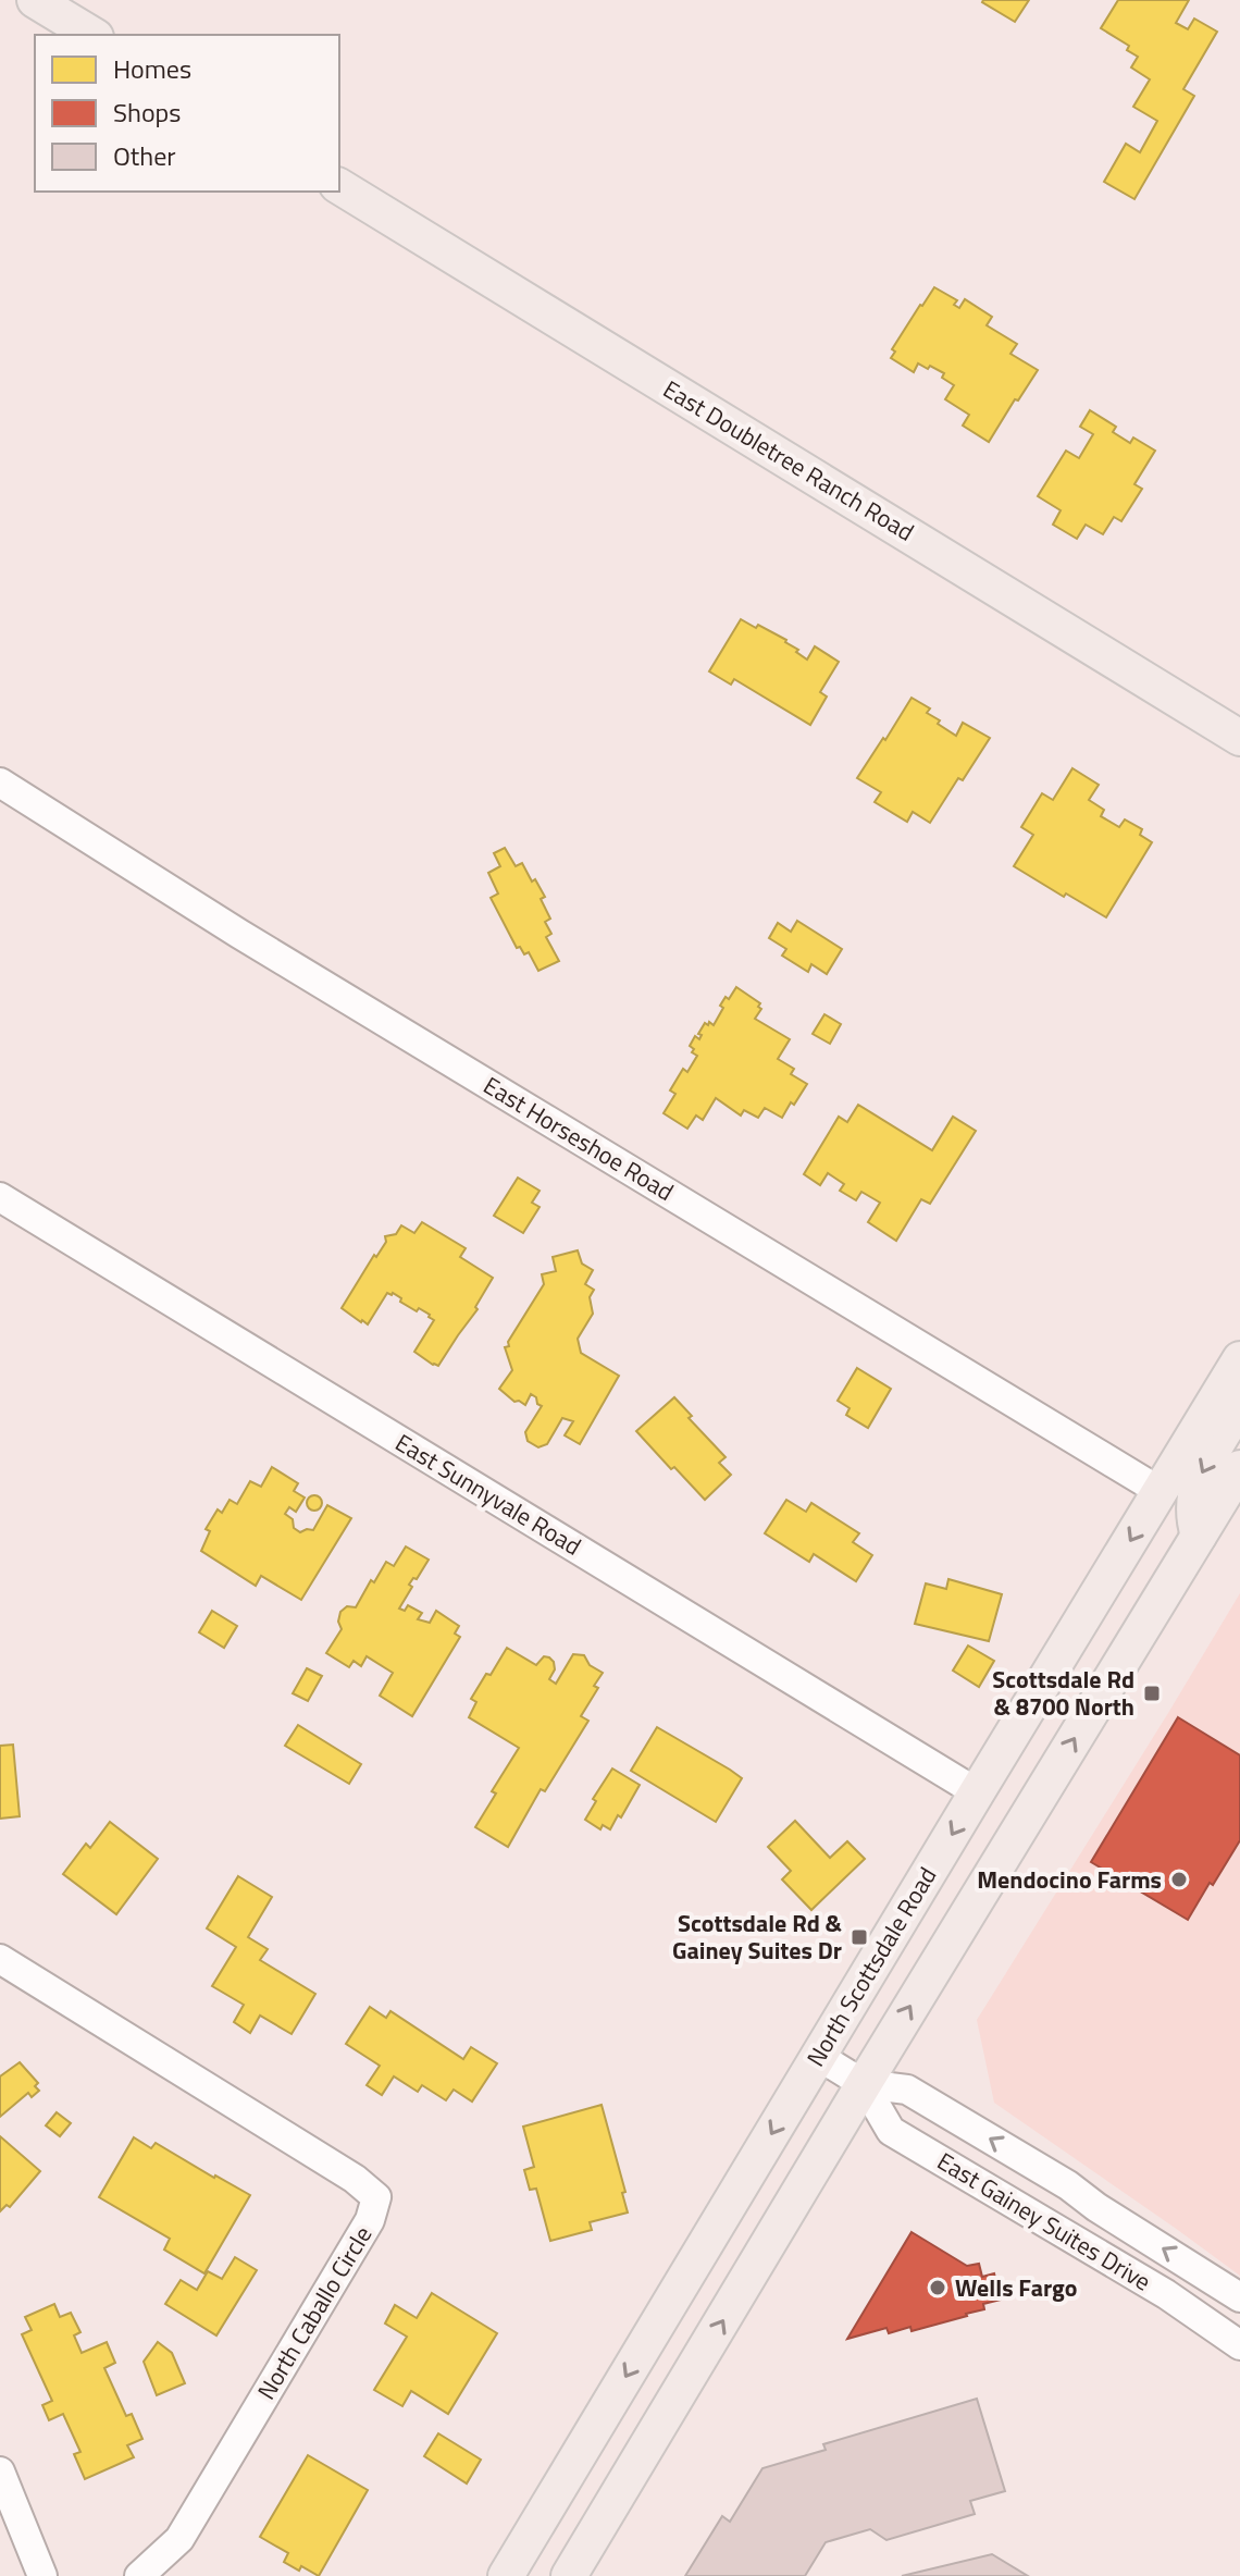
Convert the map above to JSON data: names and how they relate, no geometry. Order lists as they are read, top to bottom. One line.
{"streets":{"main road":["East Doubletree Ranch Road","North Scottsdale Road"],"street":["East Horseshoe Road","East Sunnyvale Road","East Gainey Suites Drive","North Caballo Circle"]},"crossings":[["East Horseshoe Road","North Scottsdale Road"],["East Sunnyvale Road","North Scottsdale Road"],["North Scottsdale Road","East Gainey Suites Drive"]],"places":{"transit":["Scottsdale Rd & 8700 North","Scottsdale Rd & Gainey Suites Dr"],"other":["Mendocino Farms","Wells Fargo"]},"legend":["Homes","Shops","Other"]}
